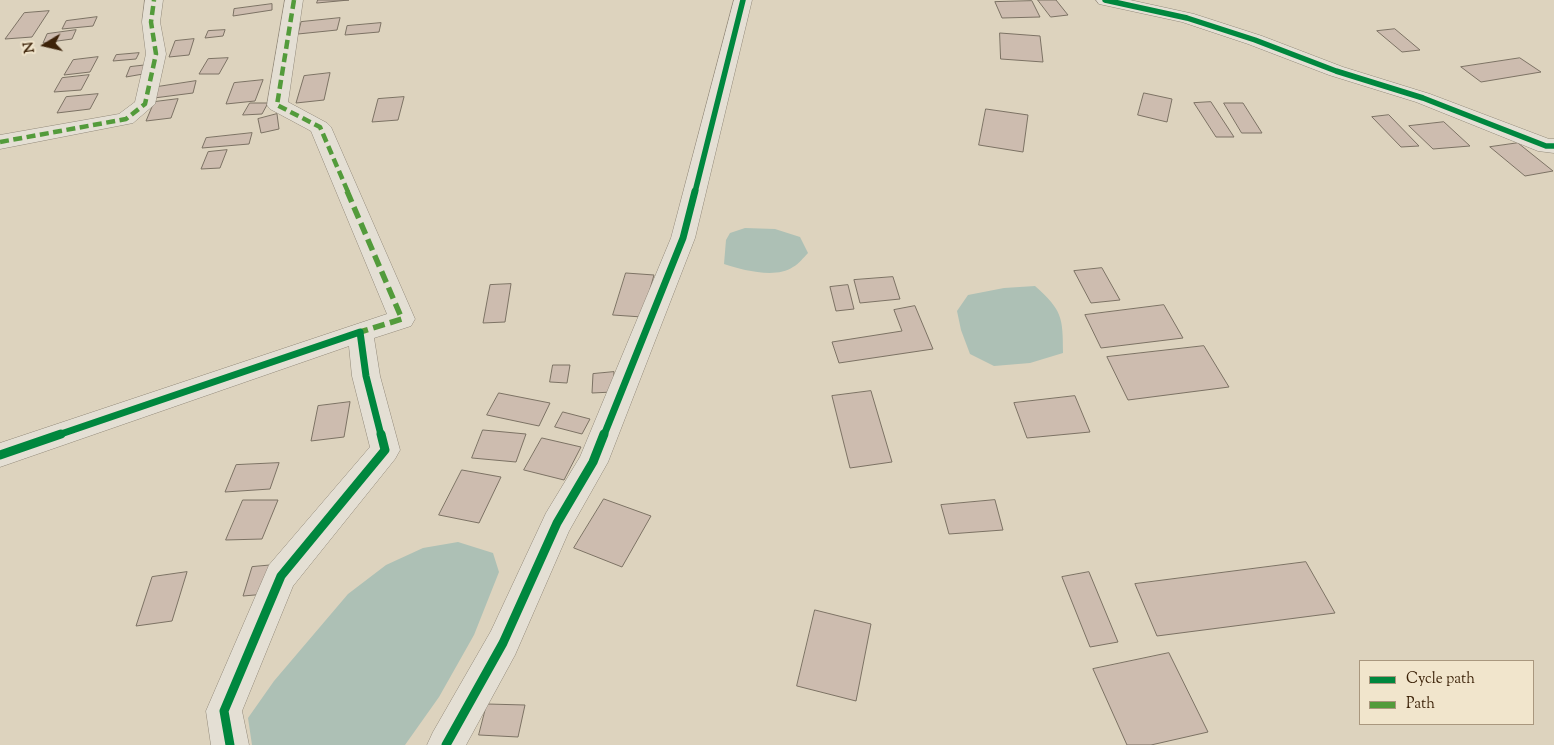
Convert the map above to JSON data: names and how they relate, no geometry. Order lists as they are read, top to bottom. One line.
{"legend":["Cycle path","Path"],"north":"left"}
